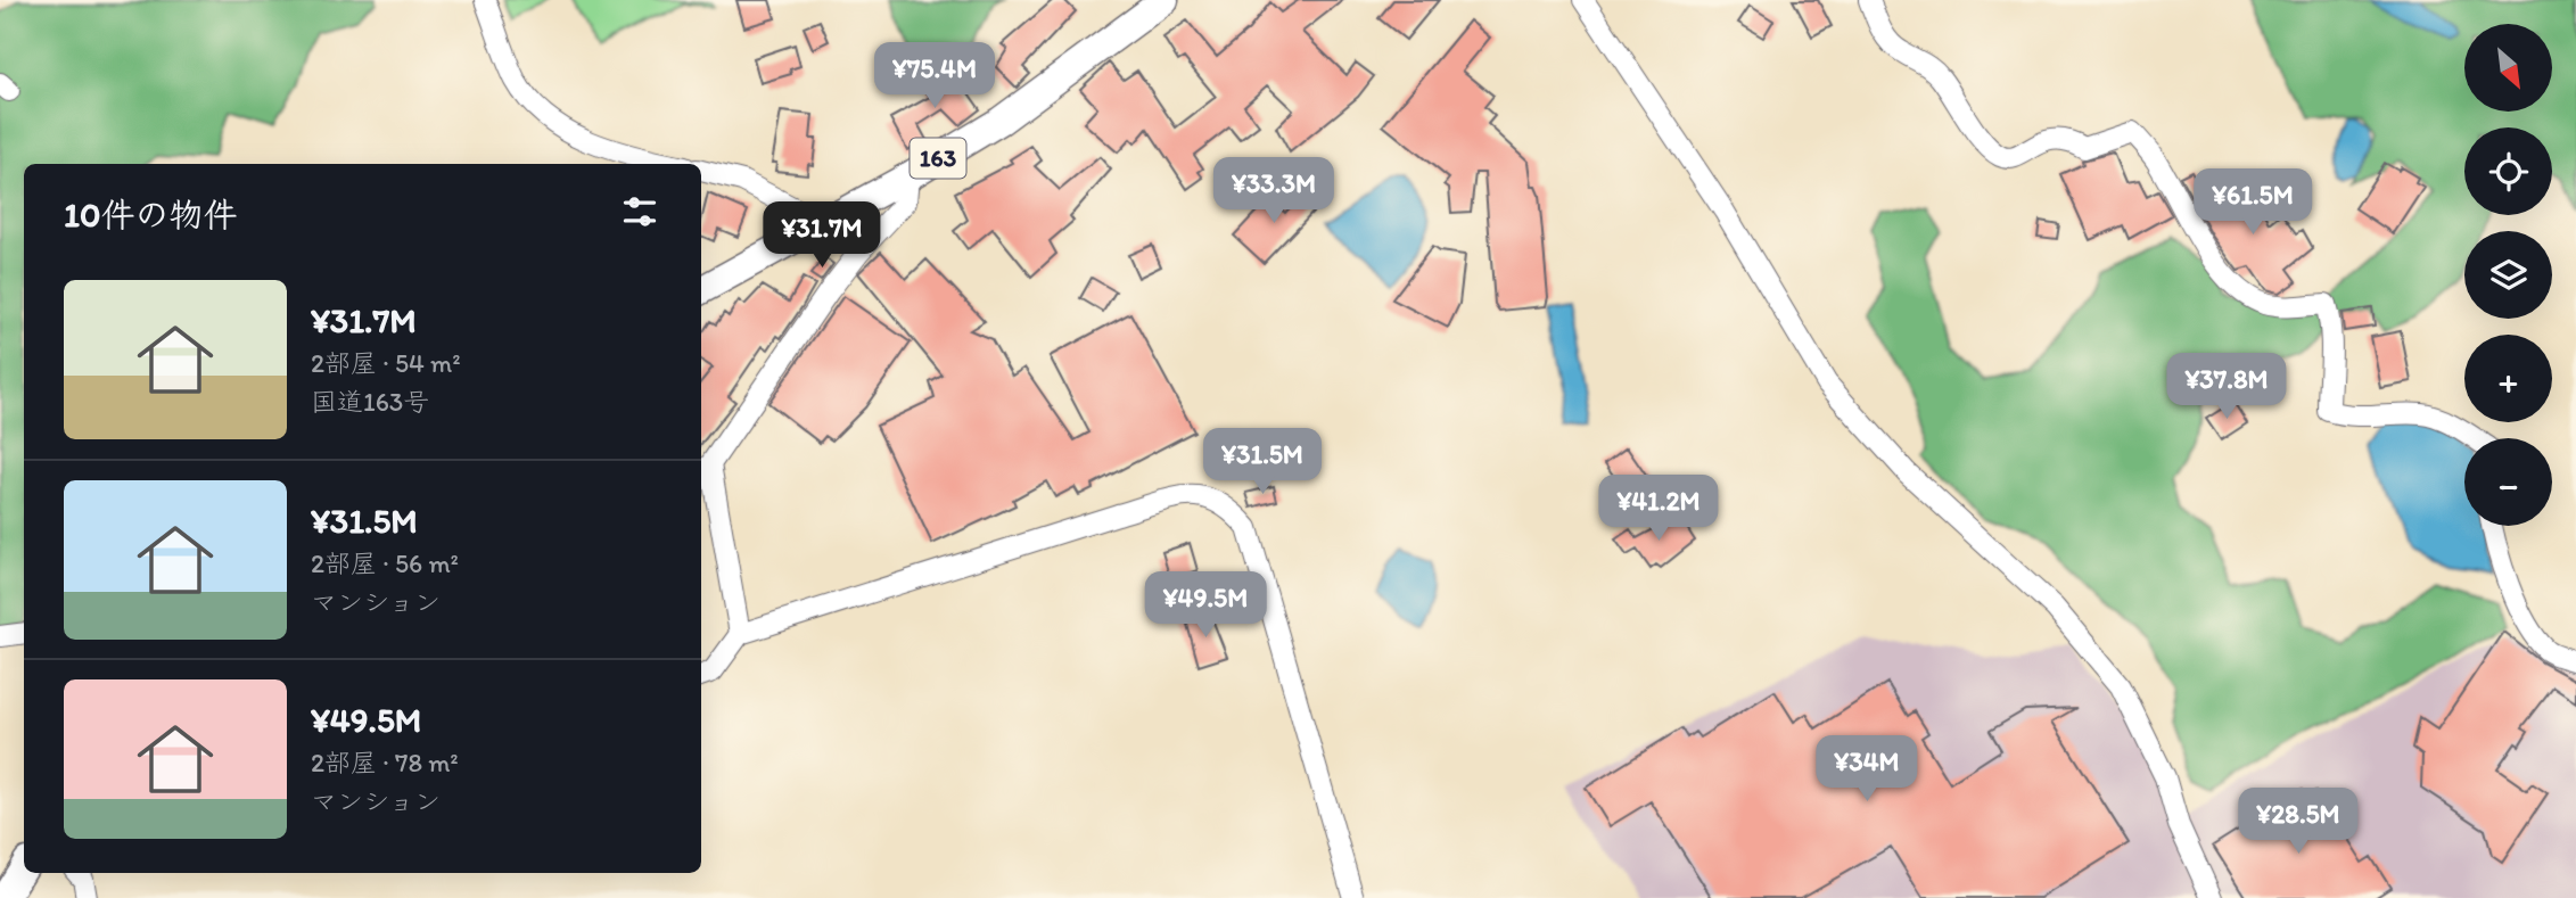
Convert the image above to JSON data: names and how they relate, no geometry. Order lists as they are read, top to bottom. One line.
{"streets":{"highway":["163"]},"north":"bottom right","page":{"map_buttons":["+","−"],"price":["¥75.4M","¥33.3M","¥61.5M","¥31.7M","¥37.8M","¥31.5M","¥41.2M","¥49.5M","¥34M","¥28.5M"],"heading":"10件の物件","list":[{"name":"¥31.7M","note":"2部屋 · 54 m² · 国道163号"},{"name":"¥31.5M","note":"2部屋 · 56 m² · マンション"},{"name":"¥49.5M","note":"2部屋 · 78 m² · マンション"}]}}
